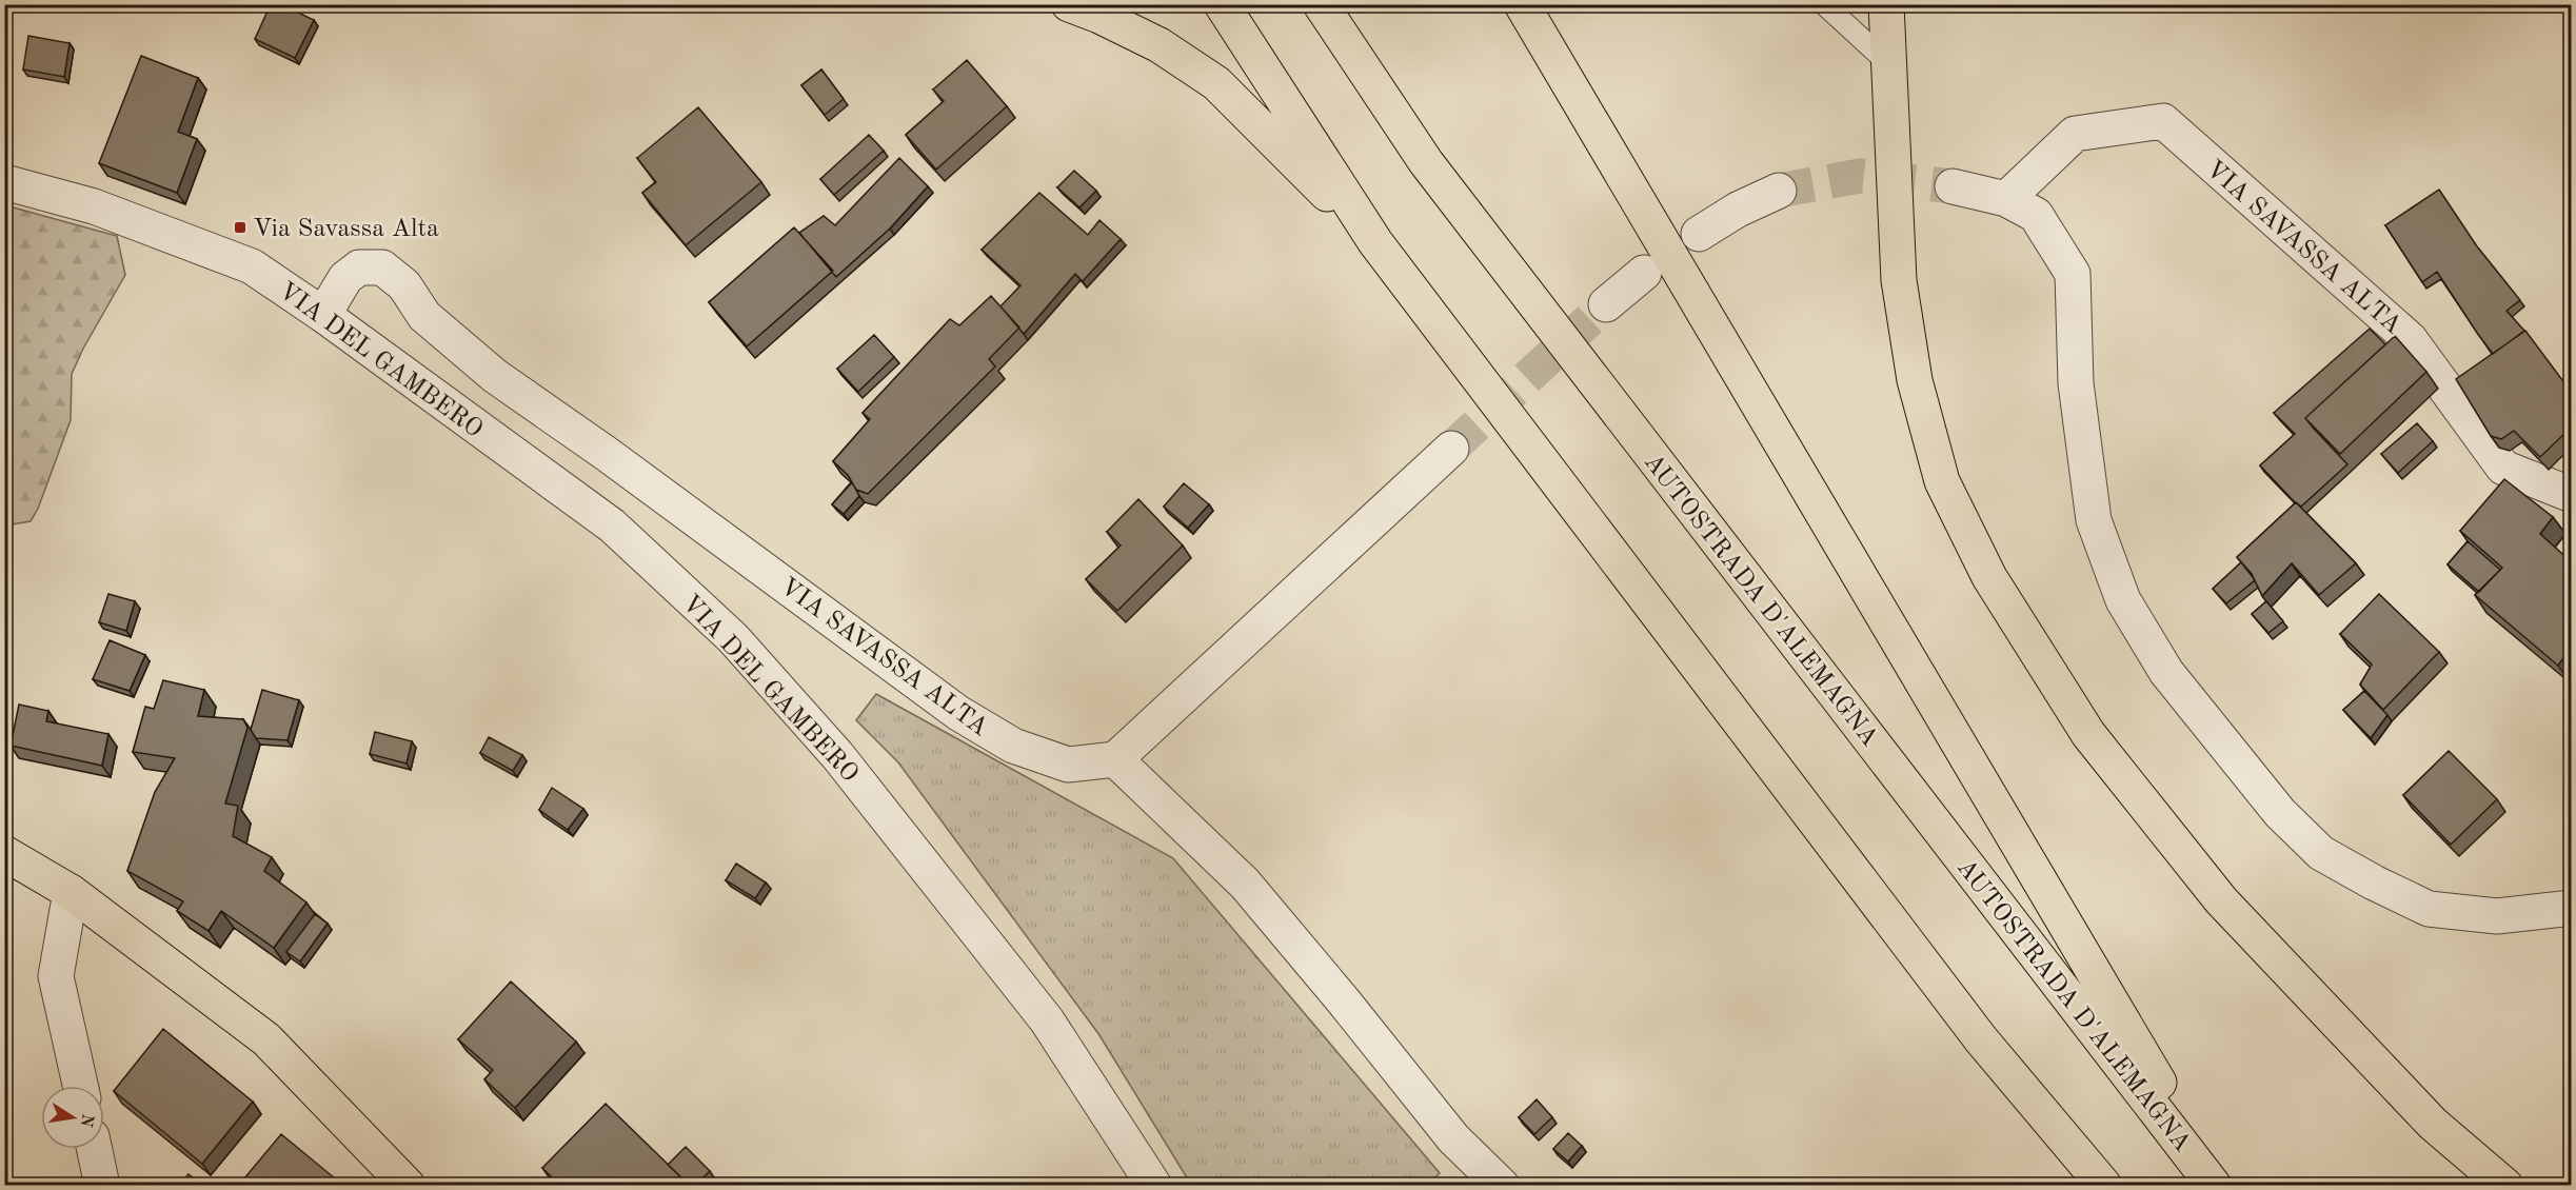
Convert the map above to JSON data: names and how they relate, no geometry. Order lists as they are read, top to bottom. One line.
{"streets":{"main road":["AUTOSTRADA D'ALEMAGNA"],"street":["VIA SAVASSA ALTA","VIA DEL GAMBERO"]},"crossings":[["VIA SAVASSA ALTA","VIA DEL GAMBERO"]],"places":{"transit":["Via Savassa Alta"]},"north":"right"}
